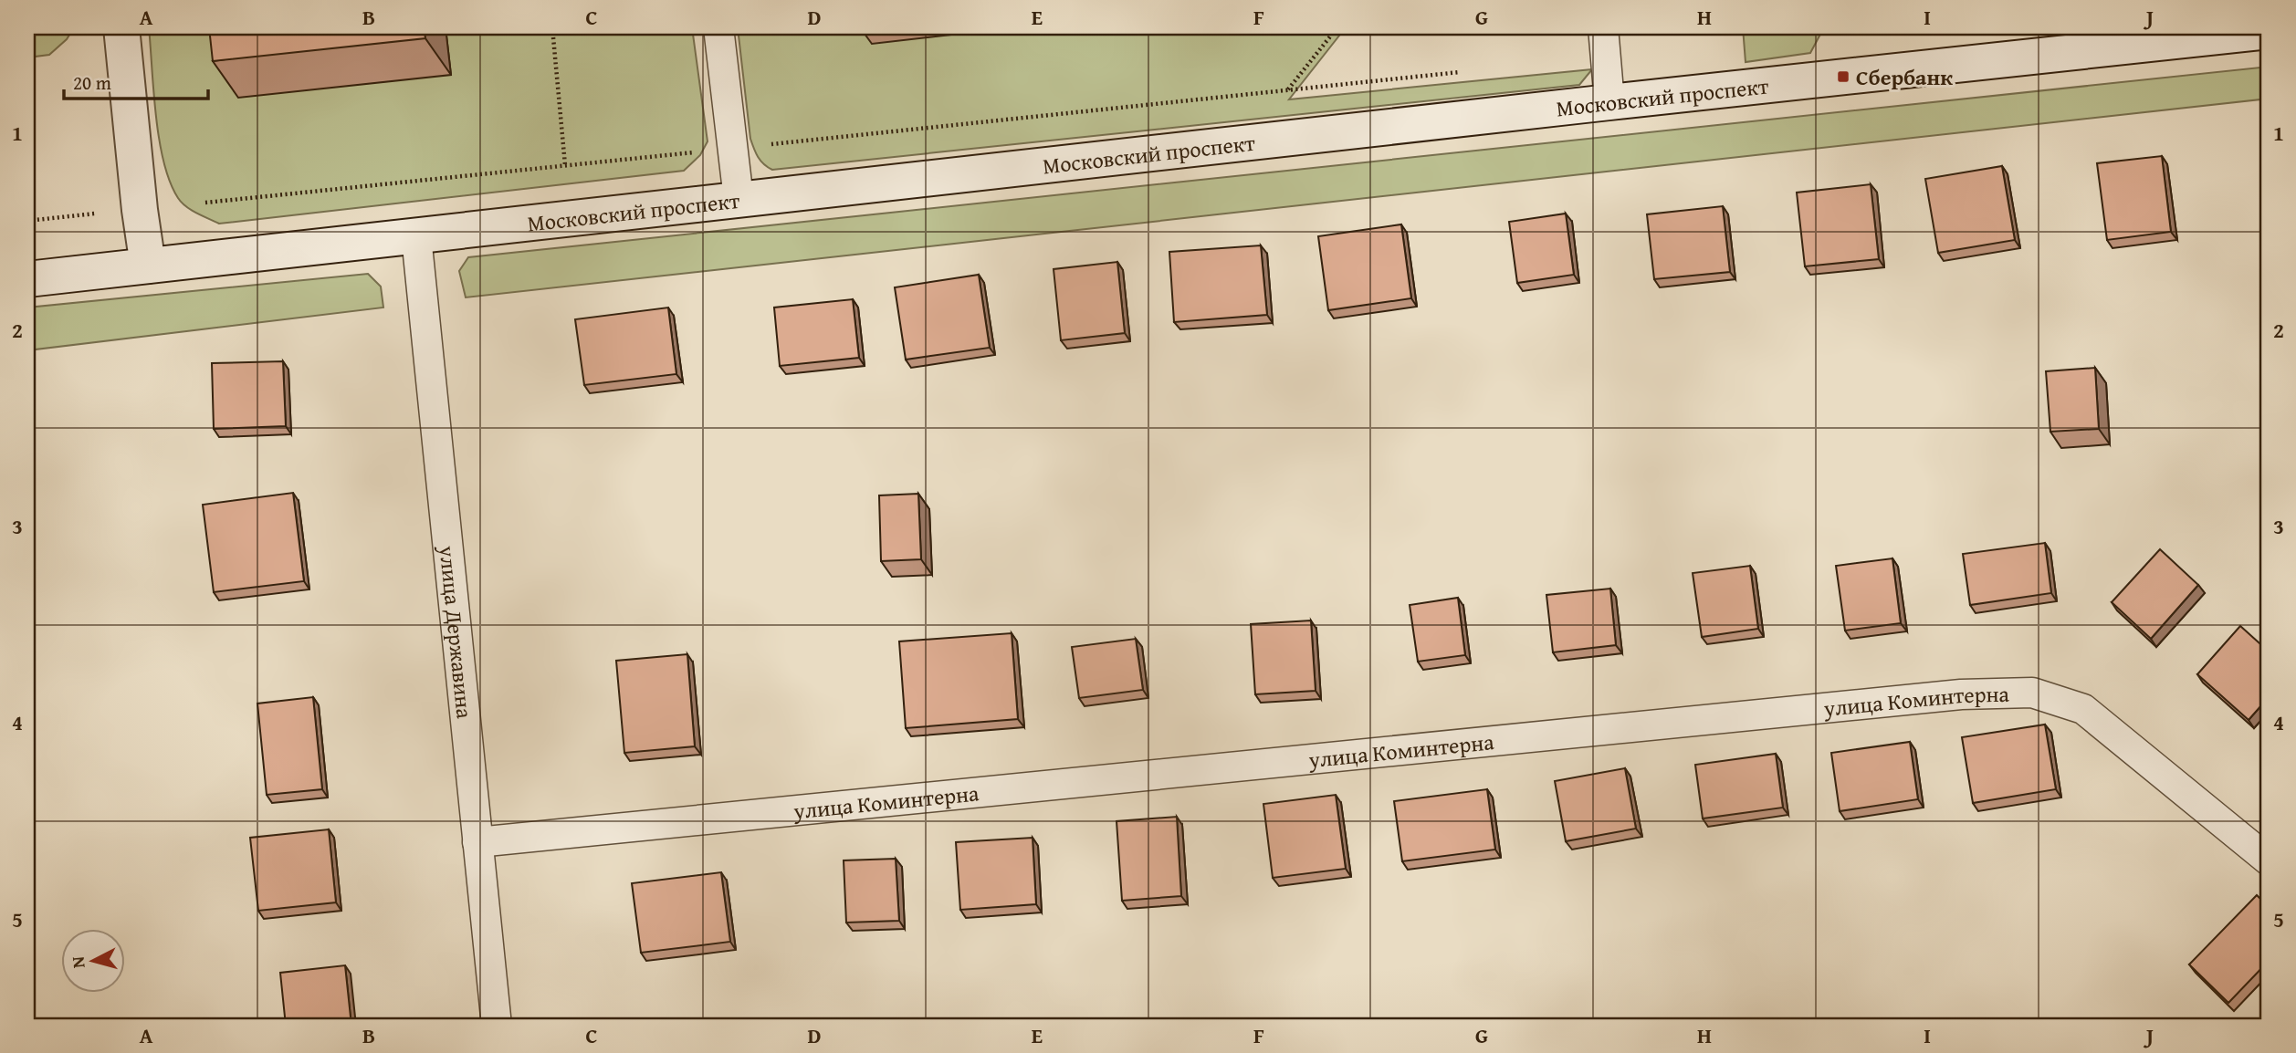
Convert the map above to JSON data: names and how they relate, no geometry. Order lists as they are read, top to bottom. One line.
{"streets":{"street":["Московский проспект"],"lane":["улица Державина","улица Коминтерна"]},"crossings":[["Московский проспект","улица Державина"],["улица Державина","улица Коминтерна"]],"places":{"transit":["Сбербанк"]},"scale_bar":"20 m","north":"left","grid":{"columns":["A","B","C","D","E","F","G","H","I","J"],"rows":["1","2","3","4","5"]}}
